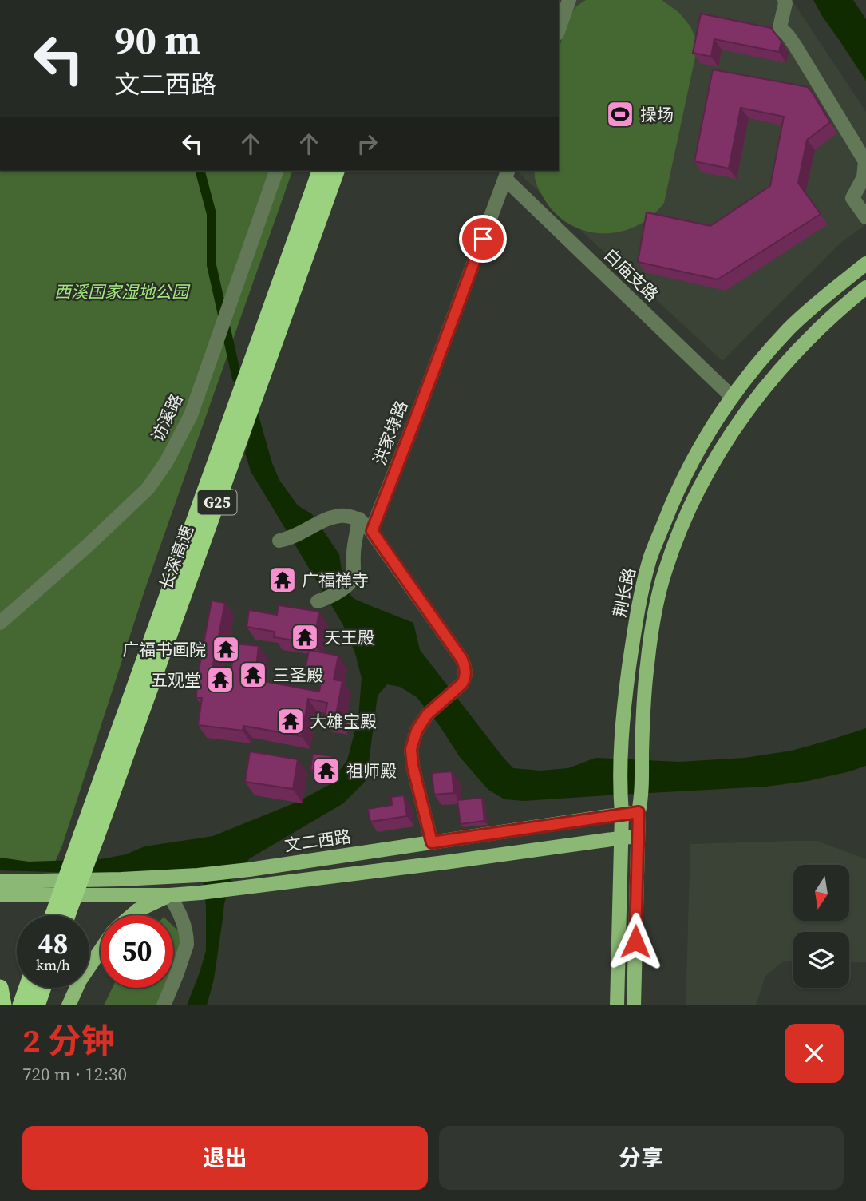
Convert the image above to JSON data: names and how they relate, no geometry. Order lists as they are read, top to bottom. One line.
{"streets":{"highway":["G25","长深高速"],"main road":["荆长路","文二西路"],"street":["白庙支路","访溪路","洪家埭路"]},"crossings":[["白庙支路","洪家埭路"],["白庙支路","荆长路"],["荆长路","文二西路"]],"parks":["西溪国家湿地公园"],"places":{"sports":["操场"],"temple":["广福禅寺","天王殿","广福书画院","三圣殿","五观堂","大雄宝殿","祖师殿"]},"north":"bottom","page":{"turn":["90 m","文二西路"],"speed":"48 km/h","limit":"50","heading":["2 分钟","720 m · 12:30"],"buttons":["退出","分享"]}}
